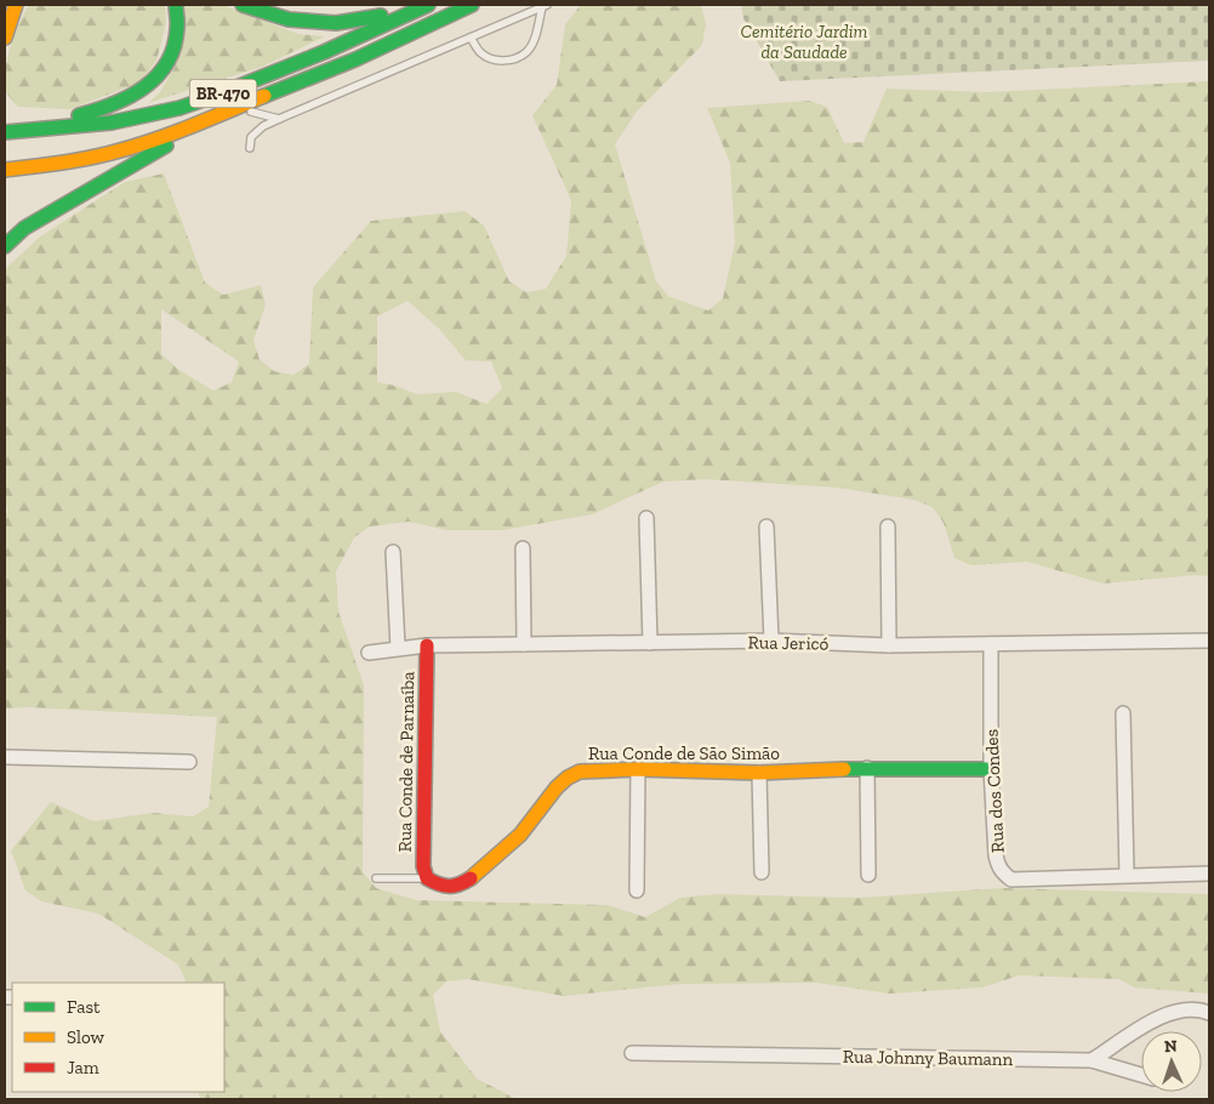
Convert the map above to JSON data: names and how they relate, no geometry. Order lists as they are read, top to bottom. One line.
{"streets":{"main road":["BR-470","Rua Conde de São Simão","Rua Conde de Parnaíba"],"street":["Rua Jericó","Rua dos Condes","Rua Johnny Baumann"]},"crossings":[["Rua Jericó","Rua Conde de Parnaíba"],["Rua Jericó","Rua dos Condes"],["Rua Conde de São Simão","Rua Conde de Parnaíba"],["Rua Conde de São Simão","Rua dos Condes"]],"parks":["Cemitério Jardim da Saudade"],"legend":["Fast","Slow","Jam"],"north":"top"}
